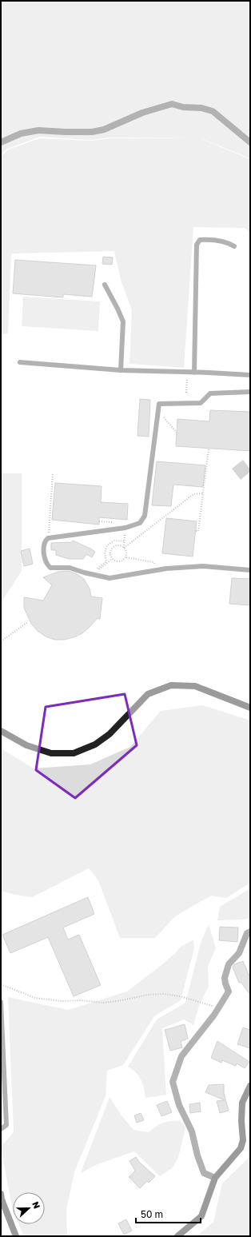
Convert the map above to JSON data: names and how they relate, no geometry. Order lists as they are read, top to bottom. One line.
{"scale_bar":"50 m","north":"right"}
